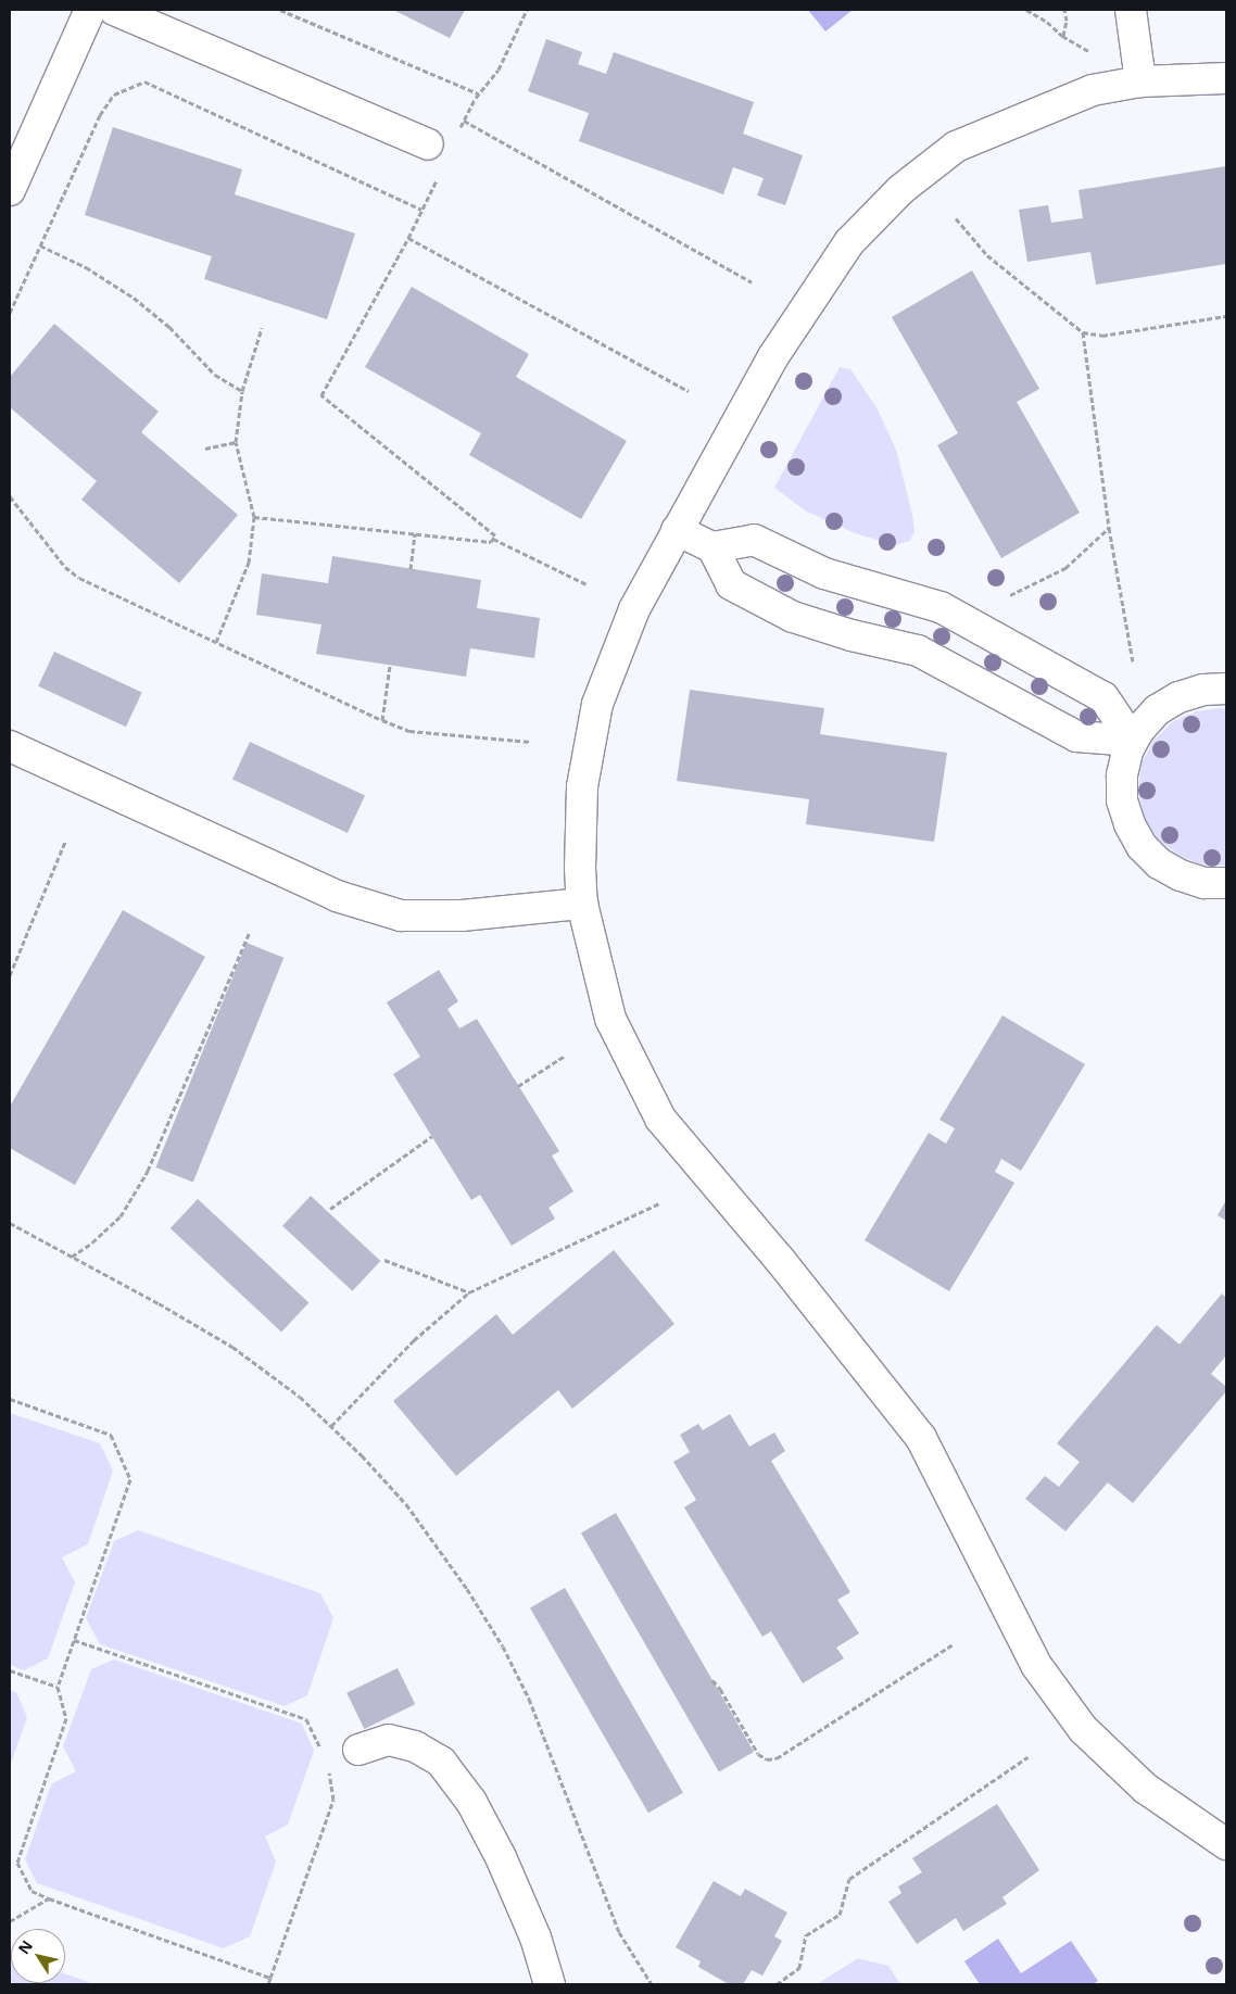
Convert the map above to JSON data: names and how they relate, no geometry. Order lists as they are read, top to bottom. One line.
{"north":"top left"}
